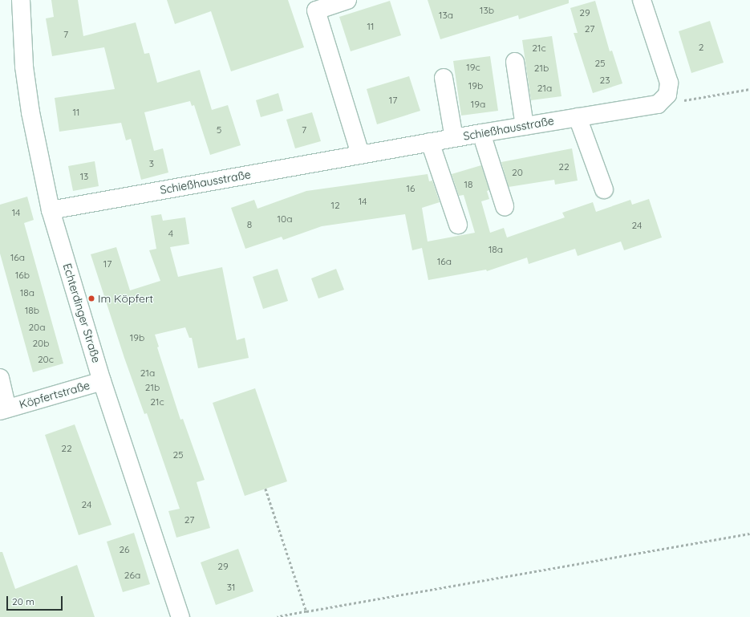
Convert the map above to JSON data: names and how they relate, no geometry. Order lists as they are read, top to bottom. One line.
{"streets":{"street":["Schießhausstraße","Echterdinger Straße","Köpfertstraße"]},"crossings":[["Schießhausstraße","Echterdinger Straße"],["Echterdinger Straße","Köpfertstraße"]],"places":["Im Köpfert"],"house_numbers":["13b","29","13a","11","27","7","2","21c","25","19c","21b","23","19b","21a","17","19a","11","5","7","3","22","20","13","18","16","14","12","14","10a","8","24","4","18a","16a","16a","17","16b","18a","18b","20a","19b","20b","20c","21a","21b","21c","22","25","24","27","26","29","26a","31"],"scale_bar":"20 m"}
